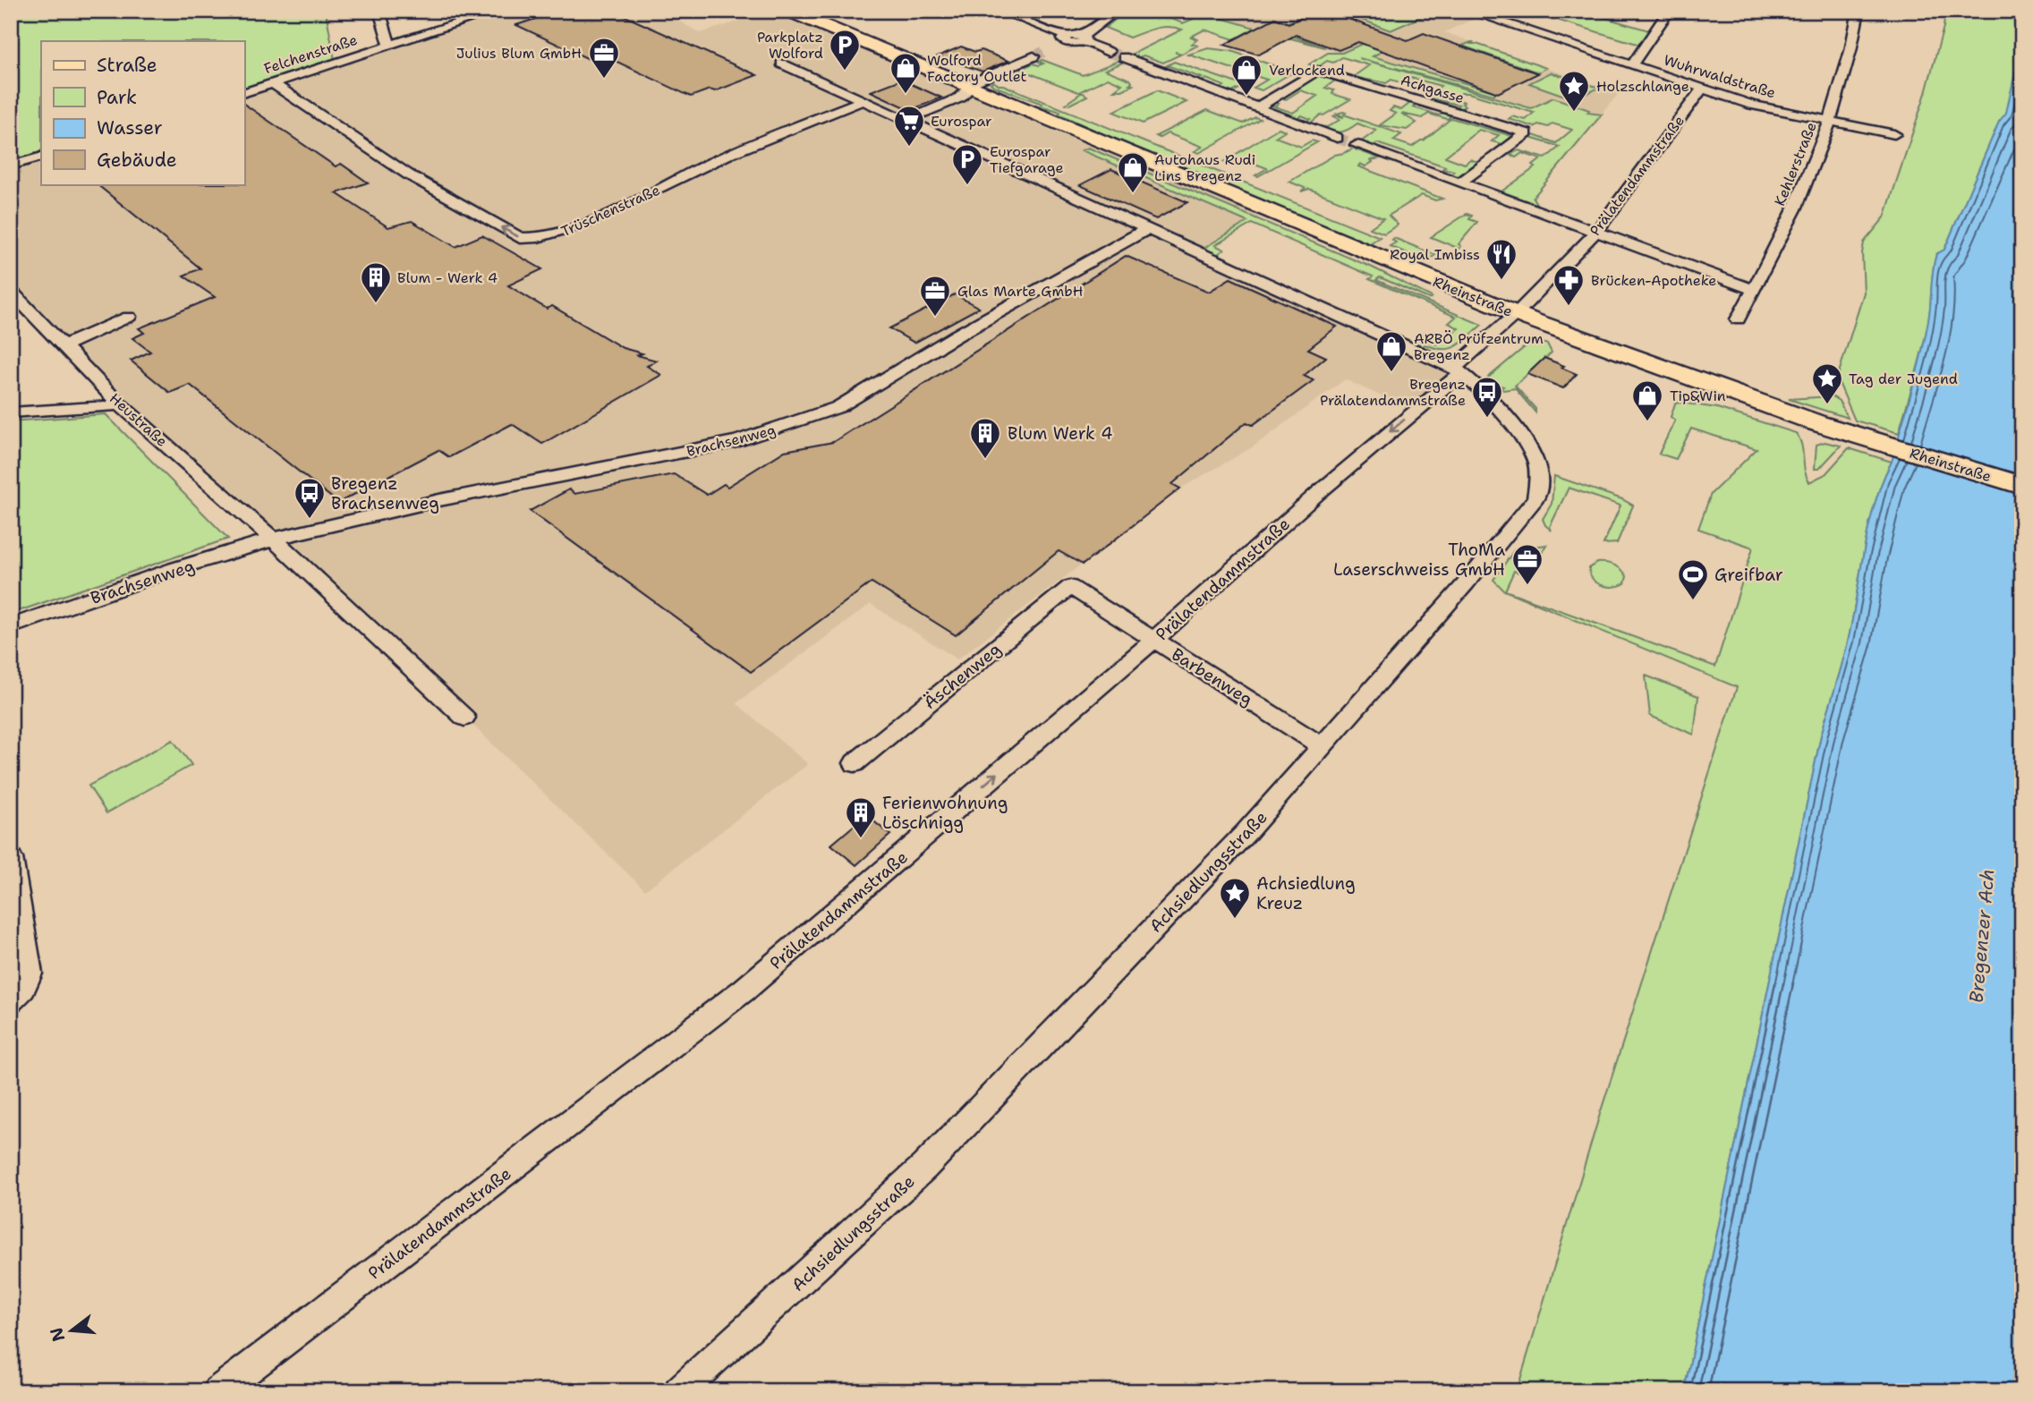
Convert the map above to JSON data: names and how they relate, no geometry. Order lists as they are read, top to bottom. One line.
{"streets":{"main road":["Rheinstraße"],"street":["Felchenstraße","Wuhrwaldstraße","Achgasse","Kehlerstraße","Prälatendammstraße","Trüschenstraße","Heustraße","Brachsenweg","Äschenweg","Barbenweg","Achsiedlungsstraße"]},"crossings":[["Felchenstraße","Trüschenstraße"],["Wuhrwaldstraße","Kehlerstraße"],["Wuhrwaldstraße","Prälatendammstraße"],["Prälatendammstraße","Rheinstraße"],["Prälatendammstraße","Barbenweg"],["Prälatendammstraße","Achsiedlungsstraße"],["Heustraße","Brachsenweg"],["Äschenweg","Barbenweg"],["Barbenweg","Achsiedlungsstraße"]],"one_way":["Trüschenstraße"],"water":["Bregenzer Ach"],"places":{"parking":["Parkplatz Wolford","Eurospar Tiefgarage"],"office":["Julius Blum GmbH","Glas Marte GmbH","ThoMa Laserschweiss GmbH"],"shop":["Wolford Factory Outlet","Verlockend","Autohaus Rudi Lins Bregenz","ARBÖ Prüfzentrum Bregenz","Tip&Win"],"place":["Holzschlange","Tag der Jugend","Achsiedlung Kreuz"],"supermarket":["Eurospar"],"restaurant":["Royal Imbiss"],"building":["Blum - Werk 4","Blum Werk 4","Ferienwohnung Löschnigg"],"pharmacy":["Brücken-Apotheke"],"bus stop":["Bregenz Prälatendammstraße","Bregenz Brachsenweg"],"sports":["Greifbar"]},"legend":["Straße","Park","Wasser","Gebäude"],"north":"left"}
